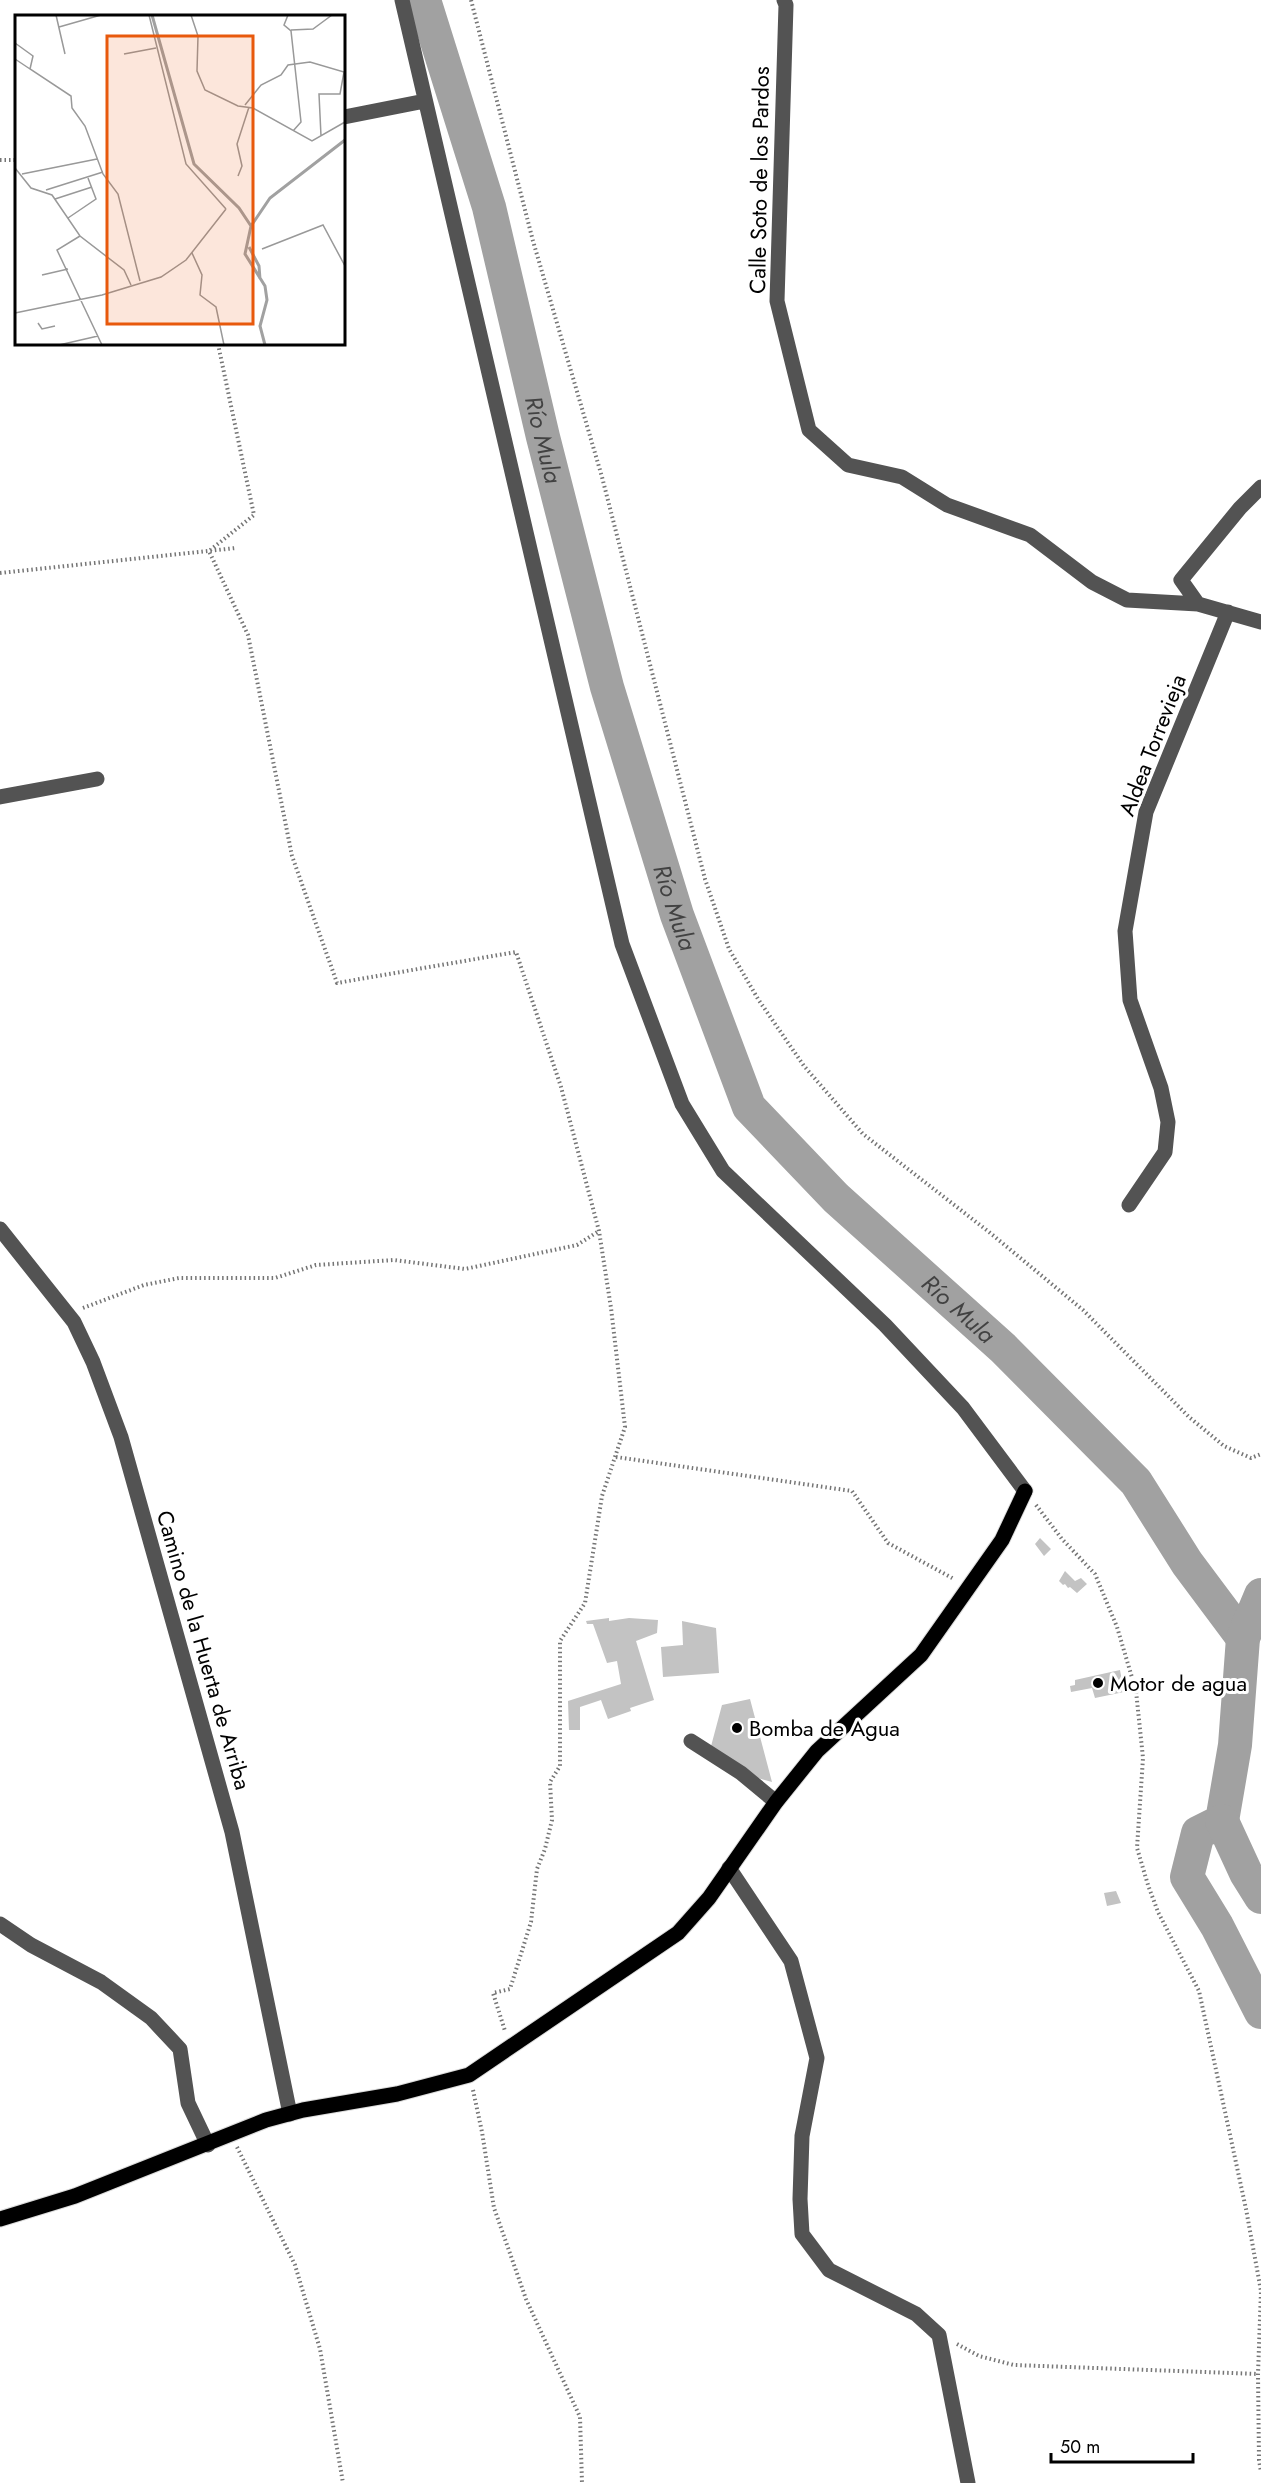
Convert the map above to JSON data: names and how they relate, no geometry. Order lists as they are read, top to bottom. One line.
{"streets":{"street":["Calle Soto de los Pardos","Aldea Torrevieja","Camino de la Huerta de Arriba"]},"crossings":[["Calle Soto de los Pardos","Aldea Torrevieja"]],"water":["Río Mula"],"places":["Motor de agua","Bomba de Agua"],"scale_bar":"50 m"}
